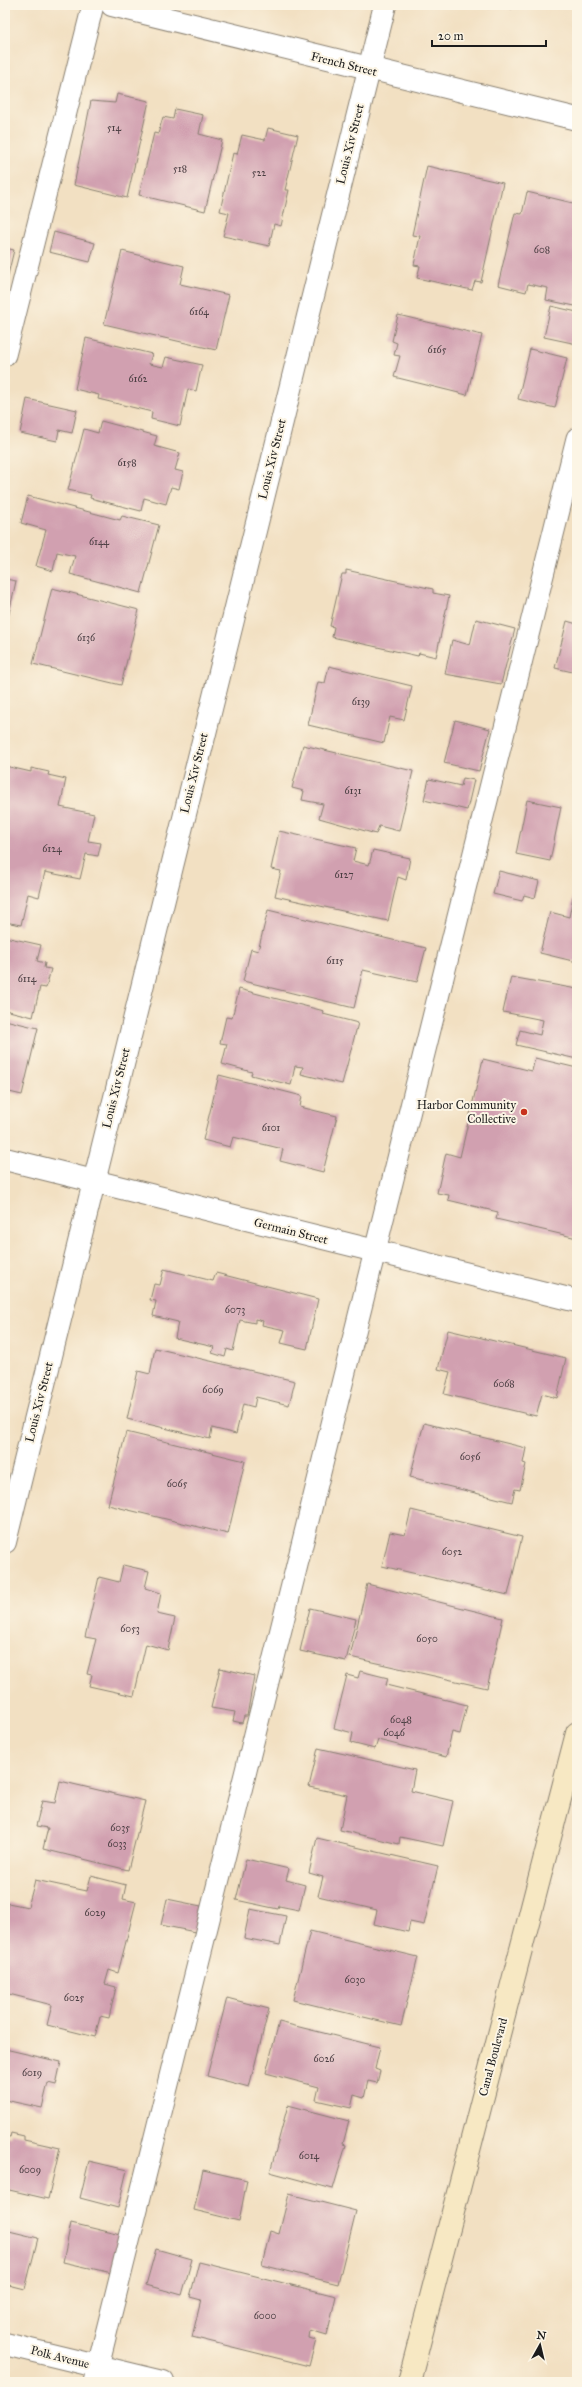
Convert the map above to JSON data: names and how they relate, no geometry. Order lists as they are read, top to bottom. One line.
{"streets":{"main road":["Canal Boulevard"],"street":["French Street","Louis Xiv Street","Germain Street","Polk Avenue"]},"crossings":[["French Street","Louis Xiv Street"],["Louis Xiv Street","Germain Street"]],"places":["Harbor Community Collective"],"house_numbers":["514","518","522","608","6164","6165","6162","6158","6144","6136","6139","6131","6124","6127","6115","6114","6101","6073","6068","6069","6056","6065","6052","6053","6050","6048","6046","6035","6033","6029","6030","6025","6026","6019","6014","6009","6000"],"scale_bar":"20 m","north":"top"}
